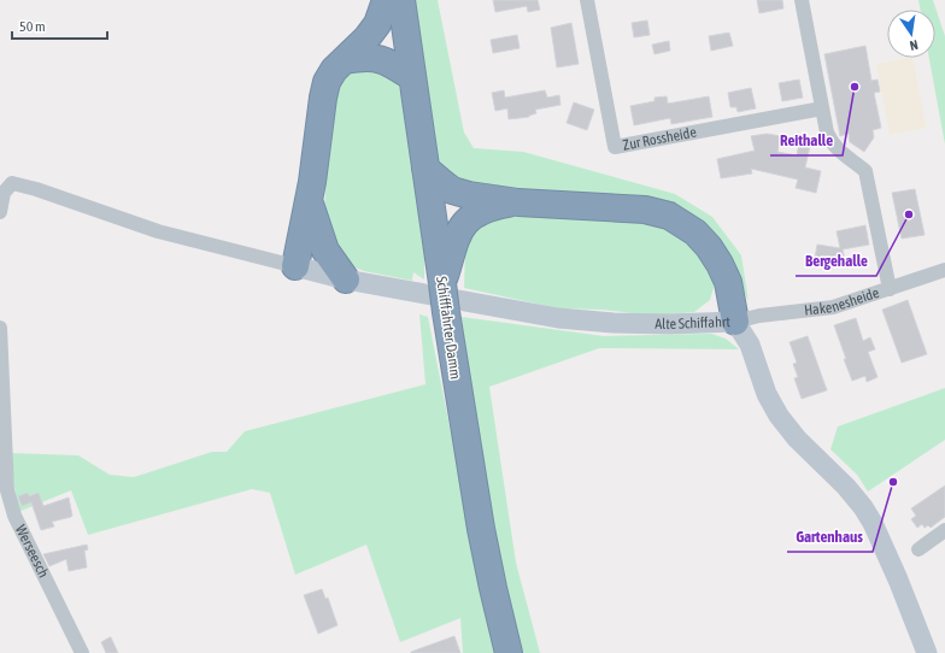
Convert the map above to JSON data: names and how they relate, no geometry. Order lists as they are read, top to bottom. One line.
{"streets":{"highway":["Schifffahrter Damm"],"street":["Zur Rossheide","Hakenesheide","Alte Schiffahrt","Werseesch"]},"crossings":[["Hakenesheide","Alte Schiffahrt"]],"places":["Reithalle","Bergehalle","Gartenhaus"],"scale_bar":"50 m","north":"bottom"}
